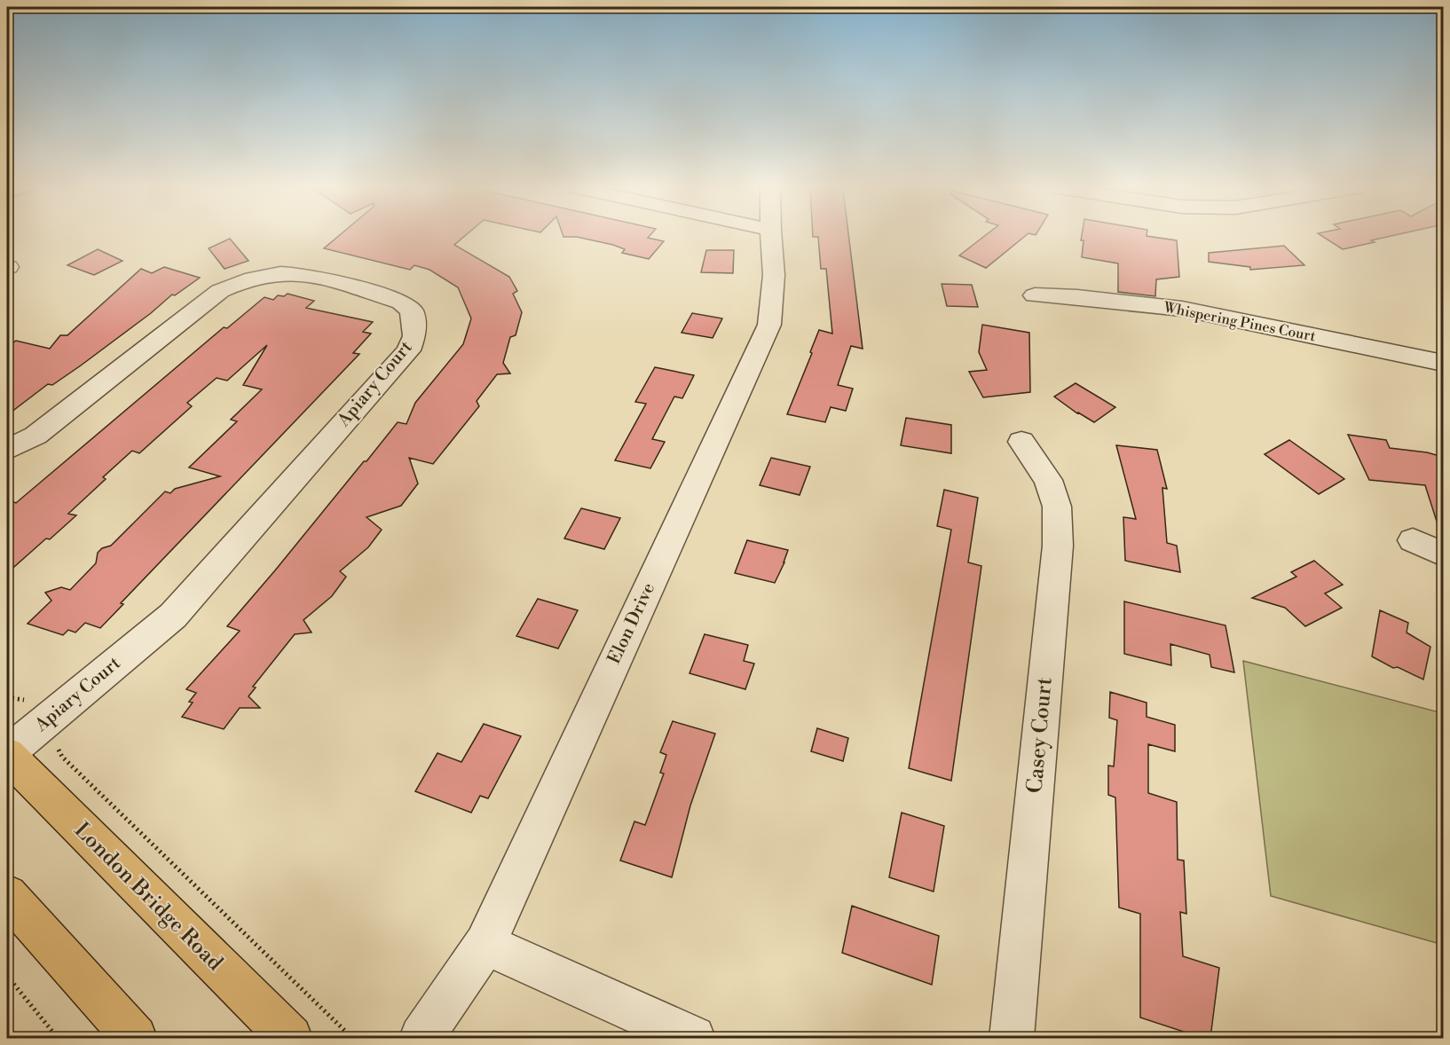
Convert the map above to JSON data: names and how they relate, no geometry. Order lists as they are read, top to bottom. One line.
{"streets":{"main road":["London Bridge Road"],"street":["Whispering Pines Court","Apiary Court","Elon Drive","Casey Court"]},"crossings":[["Apiary Court","London Bridge Road"]]}
